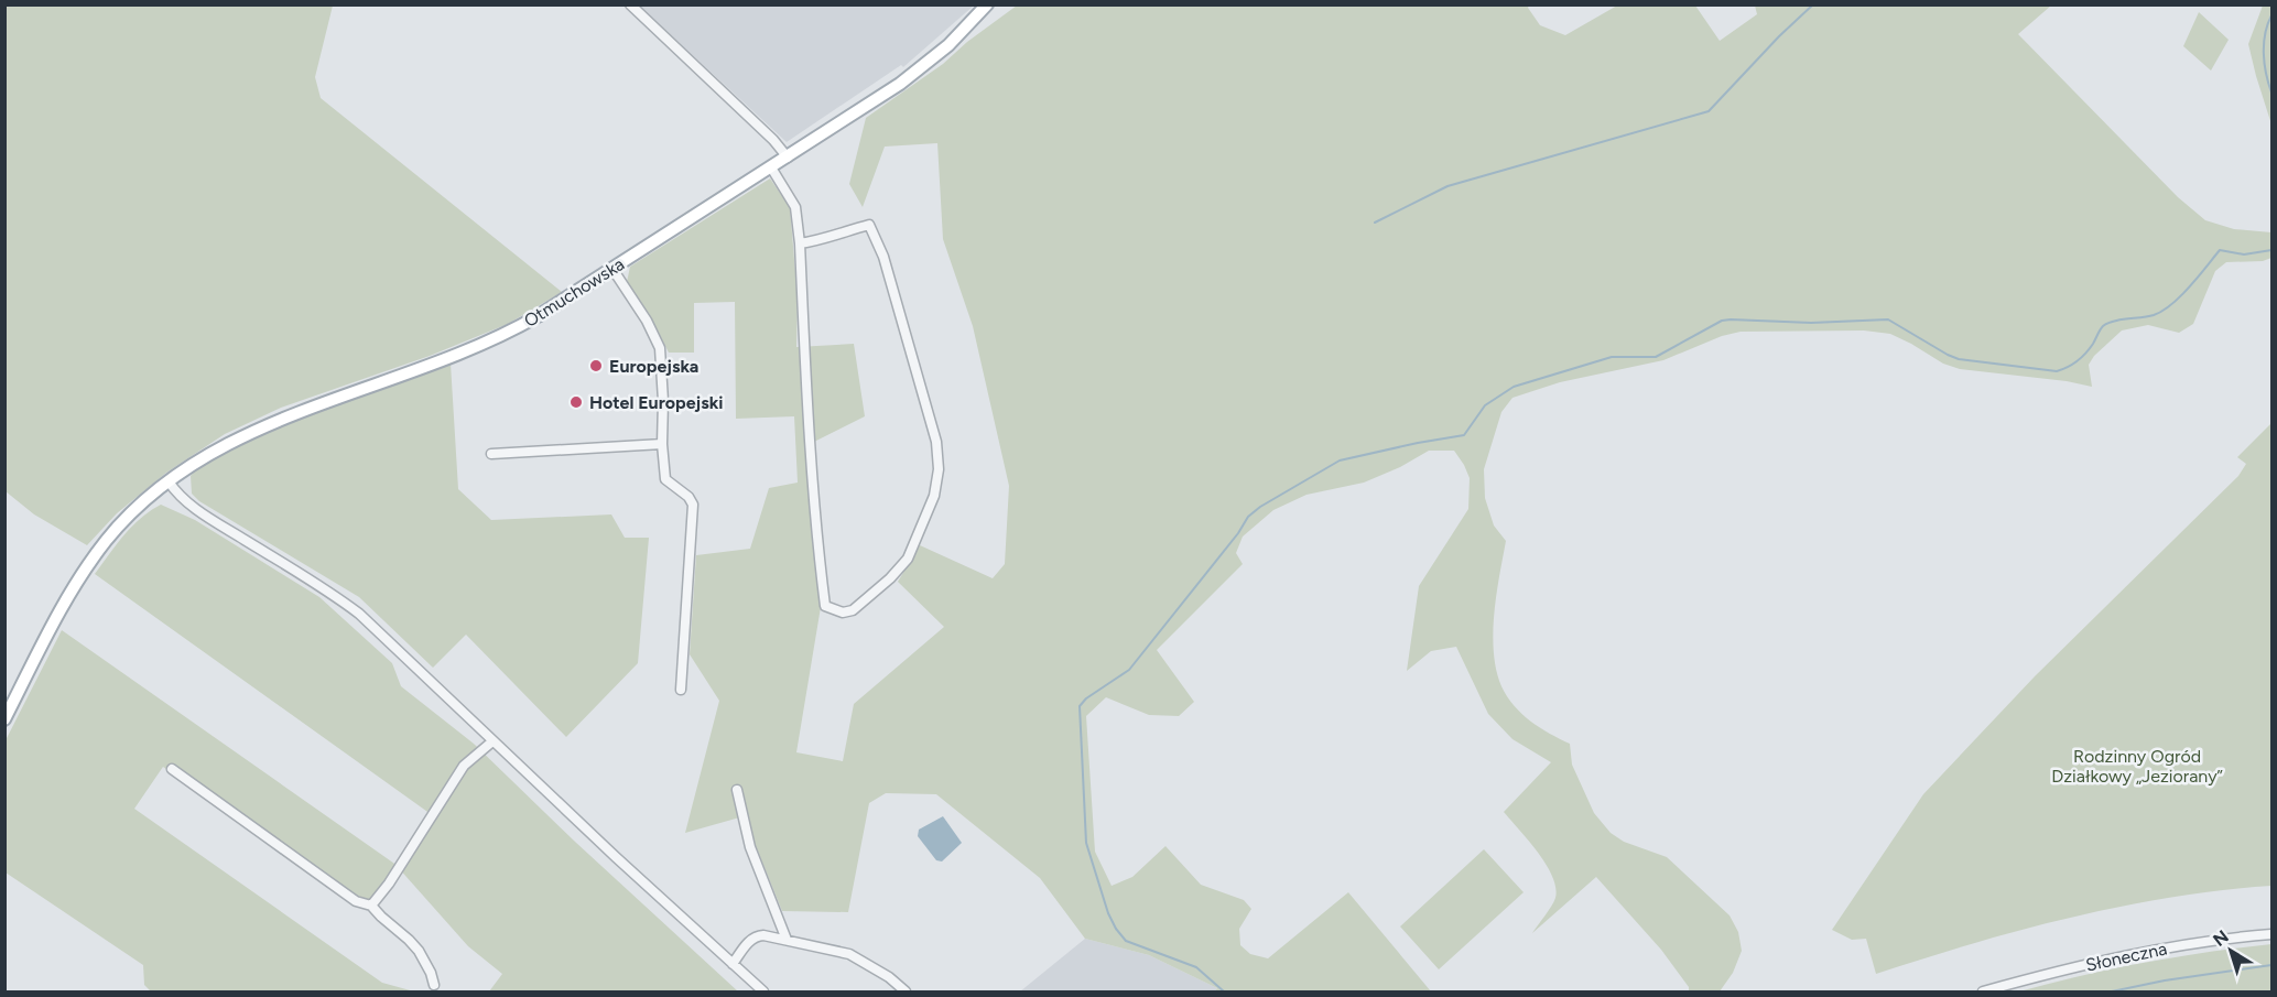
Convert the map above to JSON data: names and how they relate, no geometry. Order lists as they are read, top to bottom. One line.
{"streets":{"main road":["Otmuchowska"],"street":["Słoneczna"]},"parks":["Rodzinny Ogród Działkowy „Jeziorany”"],"places":["Europejska","Hotel Europejski"],"north":"top left"}
